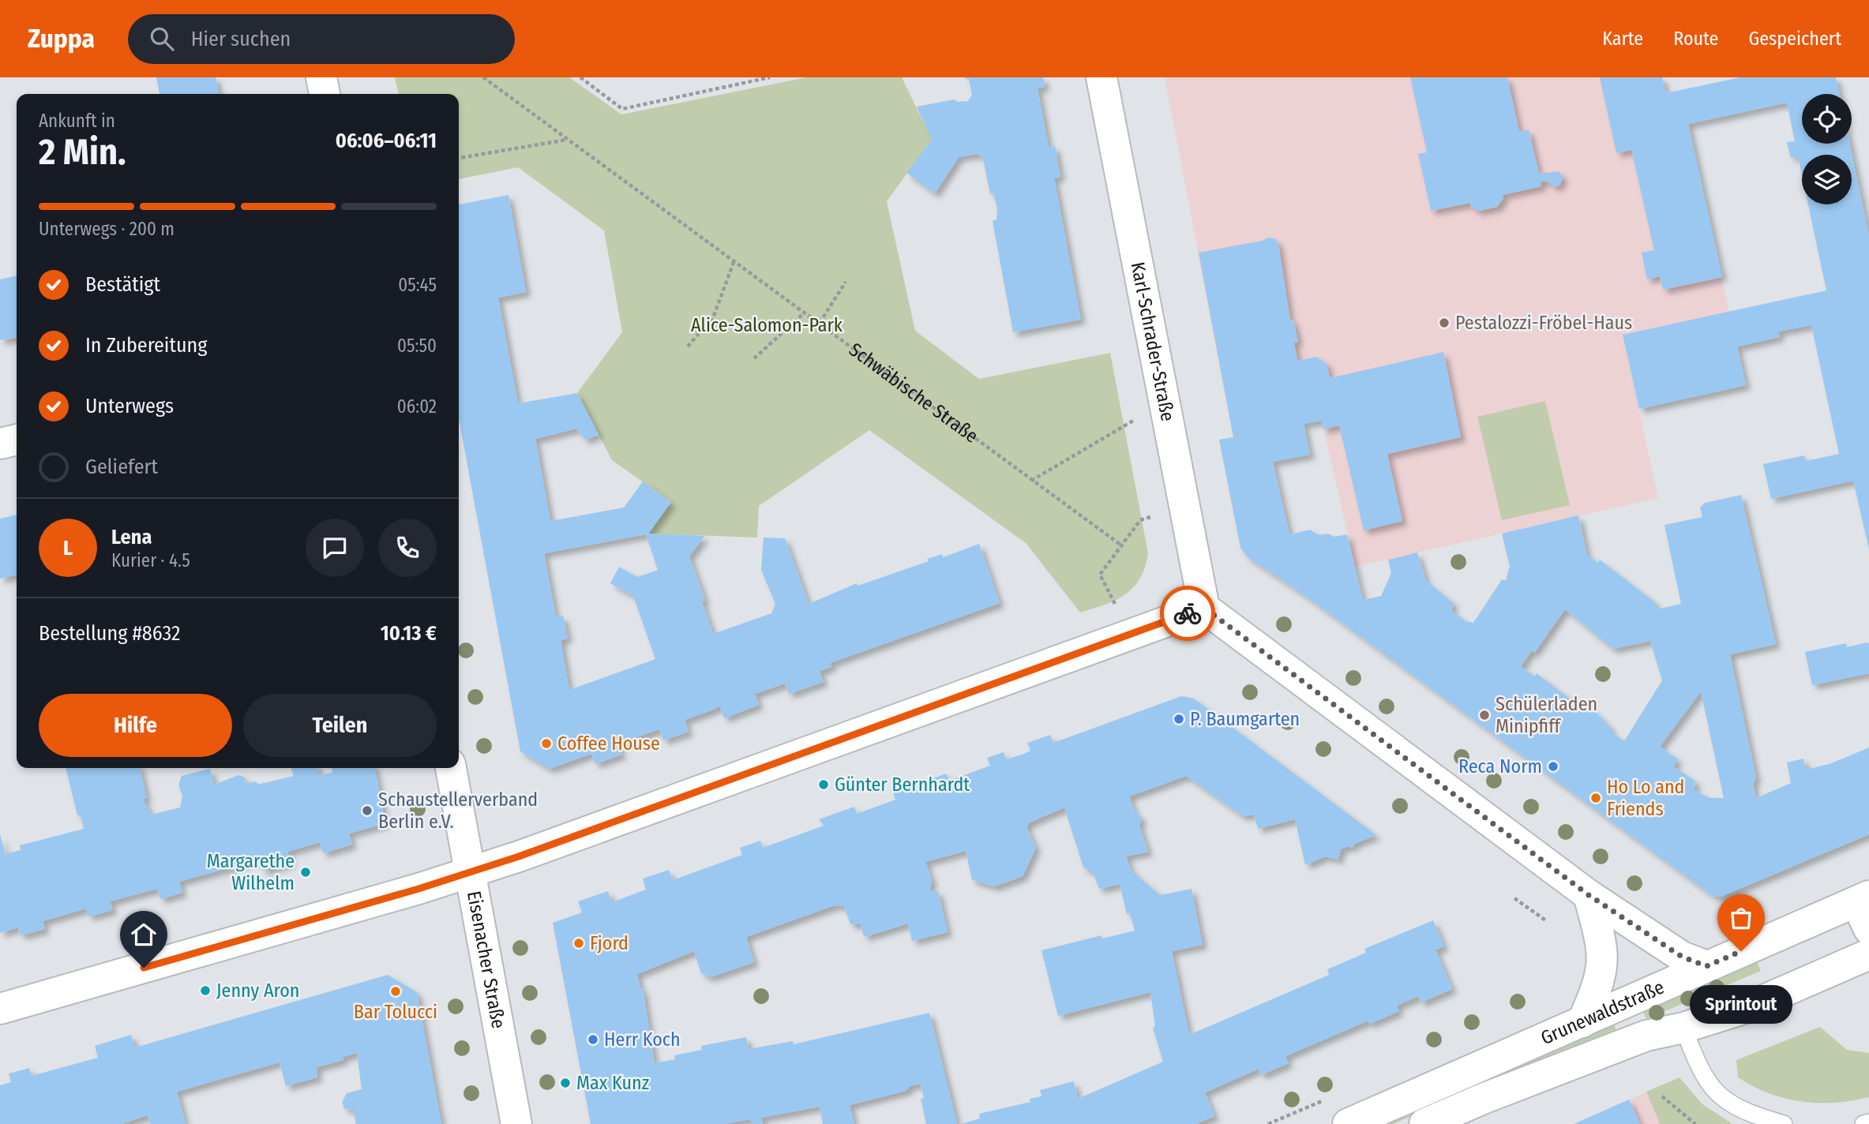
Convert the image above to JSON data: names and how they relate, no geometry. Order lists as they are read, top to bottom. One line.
{"streets":{"street":["Karl-Schrader-Straße","Eisenacher Straße","Grunewaldstraße"],"path":["Schwäbische Straße"]},"parks":["Alice-Salomon-Park"],"places":["Pestalozzi-Fröbel-Haus","Schülerladen Minipfiff","P. Baumgarten","Coffee House","Reca Norm","Günter Bernhardt","Ho Lo and Friends","Schaustellerverband Berlin e.V.","Margarethe Wilhelm","Fjord","Sprintout","Jenny Aron","Bar Tolucci","Herr Koch","Max Kunz"],"page":{"header":"Zuppa","search":"Hier suchen","nav":["Karte","Route","Gespeichert"],"heading":["2 Min.","Ankunft in","06:06–06:11"],"panel":["Lena","Kurier · 4.5","Bestellung #8632","10.13 €"],"bar":"Unterwegs · 200 m","list":[["Bestätigt","05:45"],["In Zubereitung","05:50"],["Unterwegs","06:02"],"Geliefert"],"round":"L","buttons":["Hilfe","Teilen"],"bubble":"Sprintout"}}
